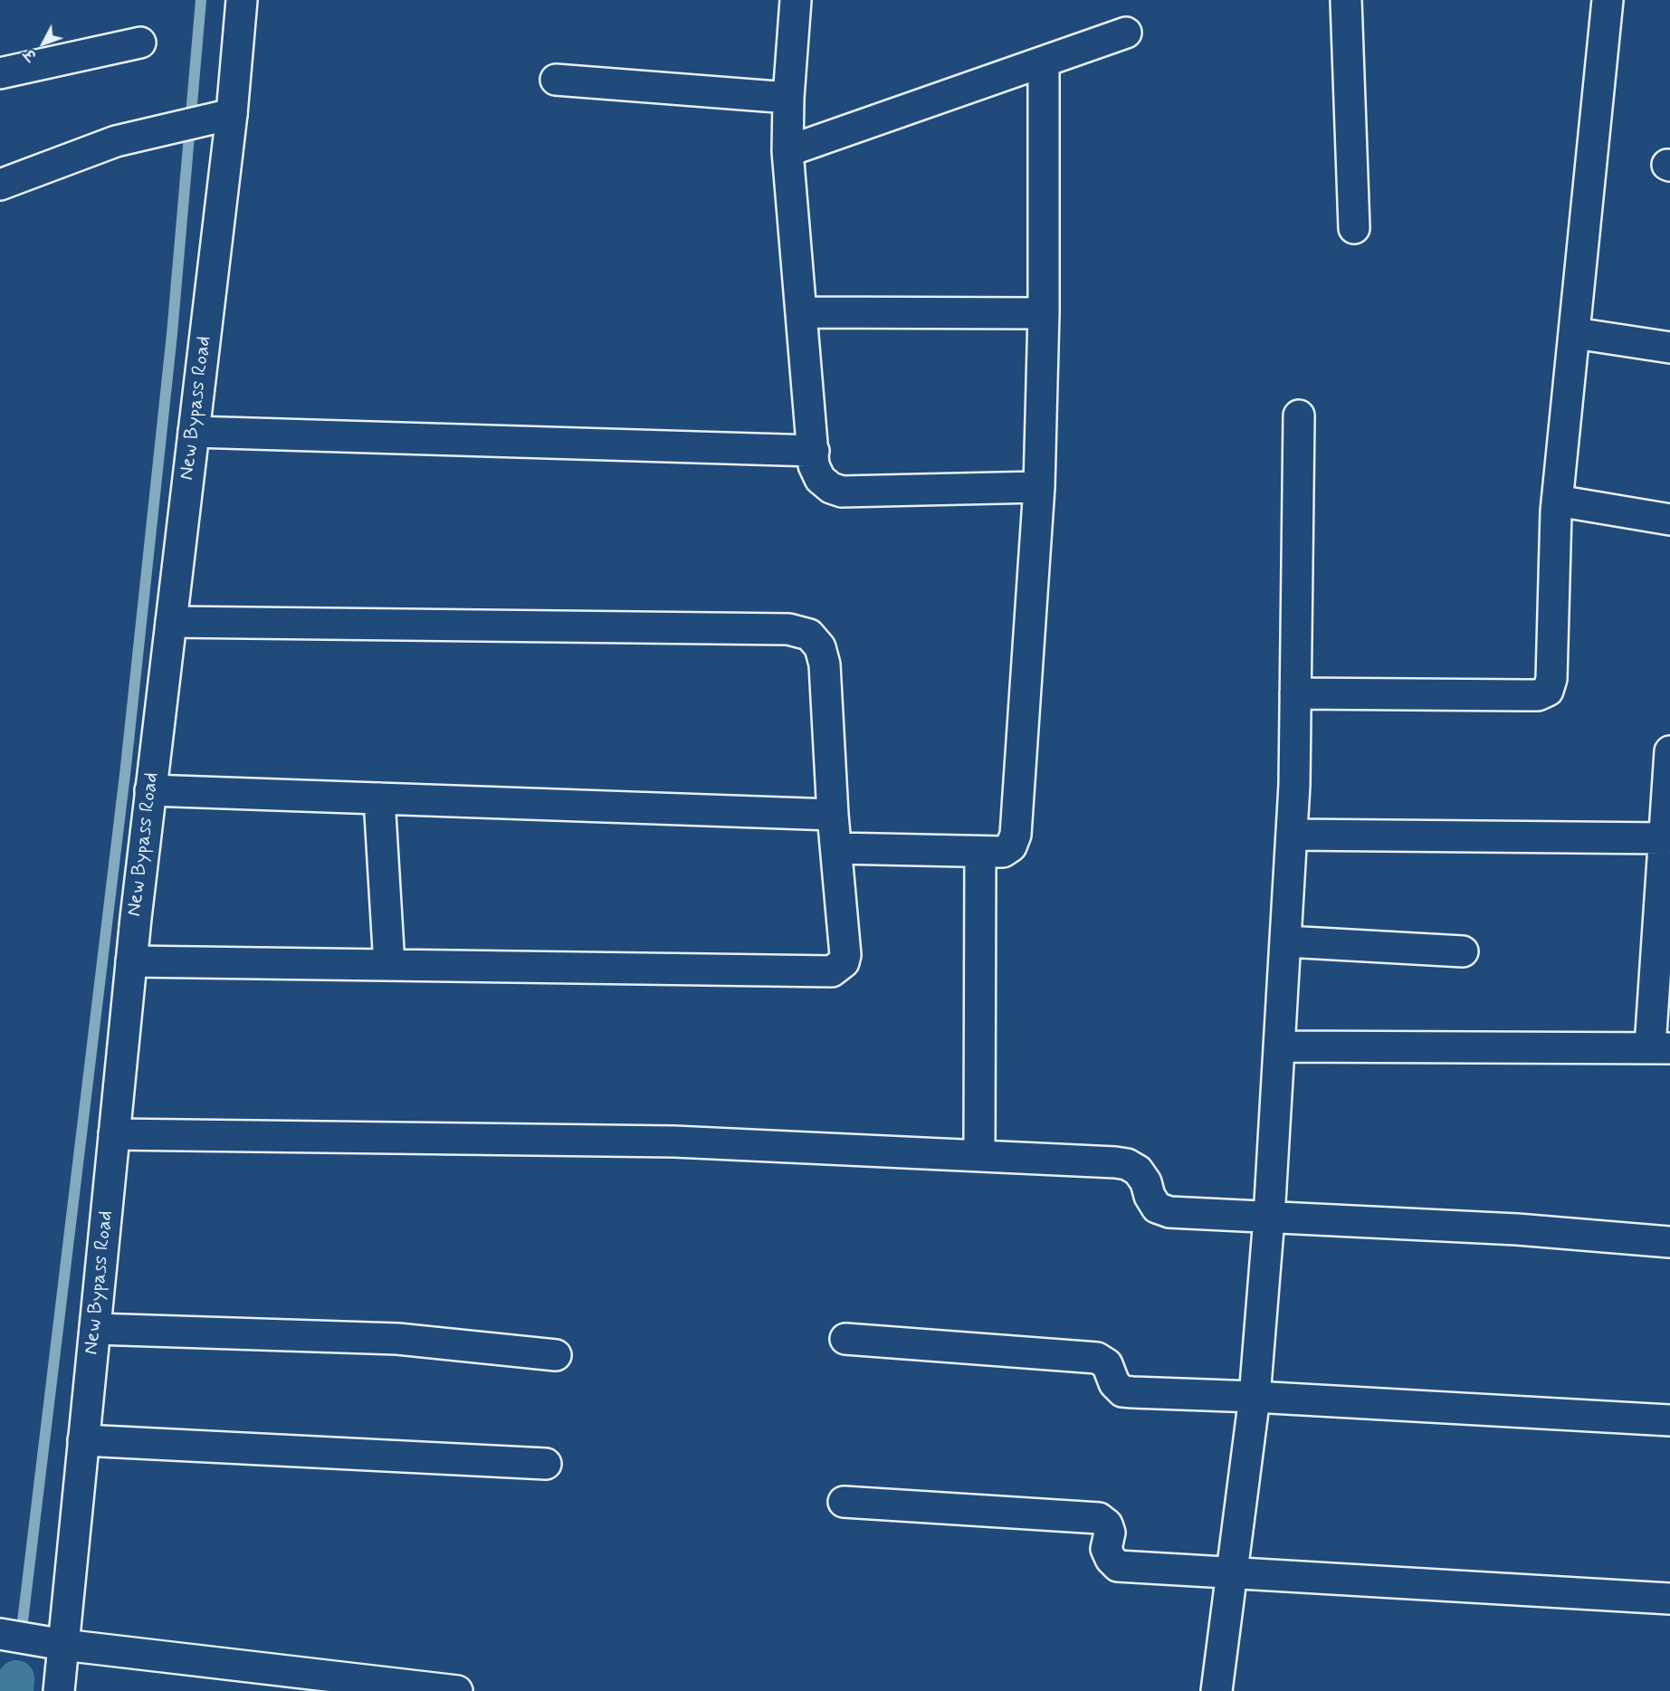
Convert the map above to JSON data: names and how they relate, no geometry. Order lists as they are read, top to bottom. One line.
{"streets":{"street":["New Bypass Road"]},"north":"bottom left"}
